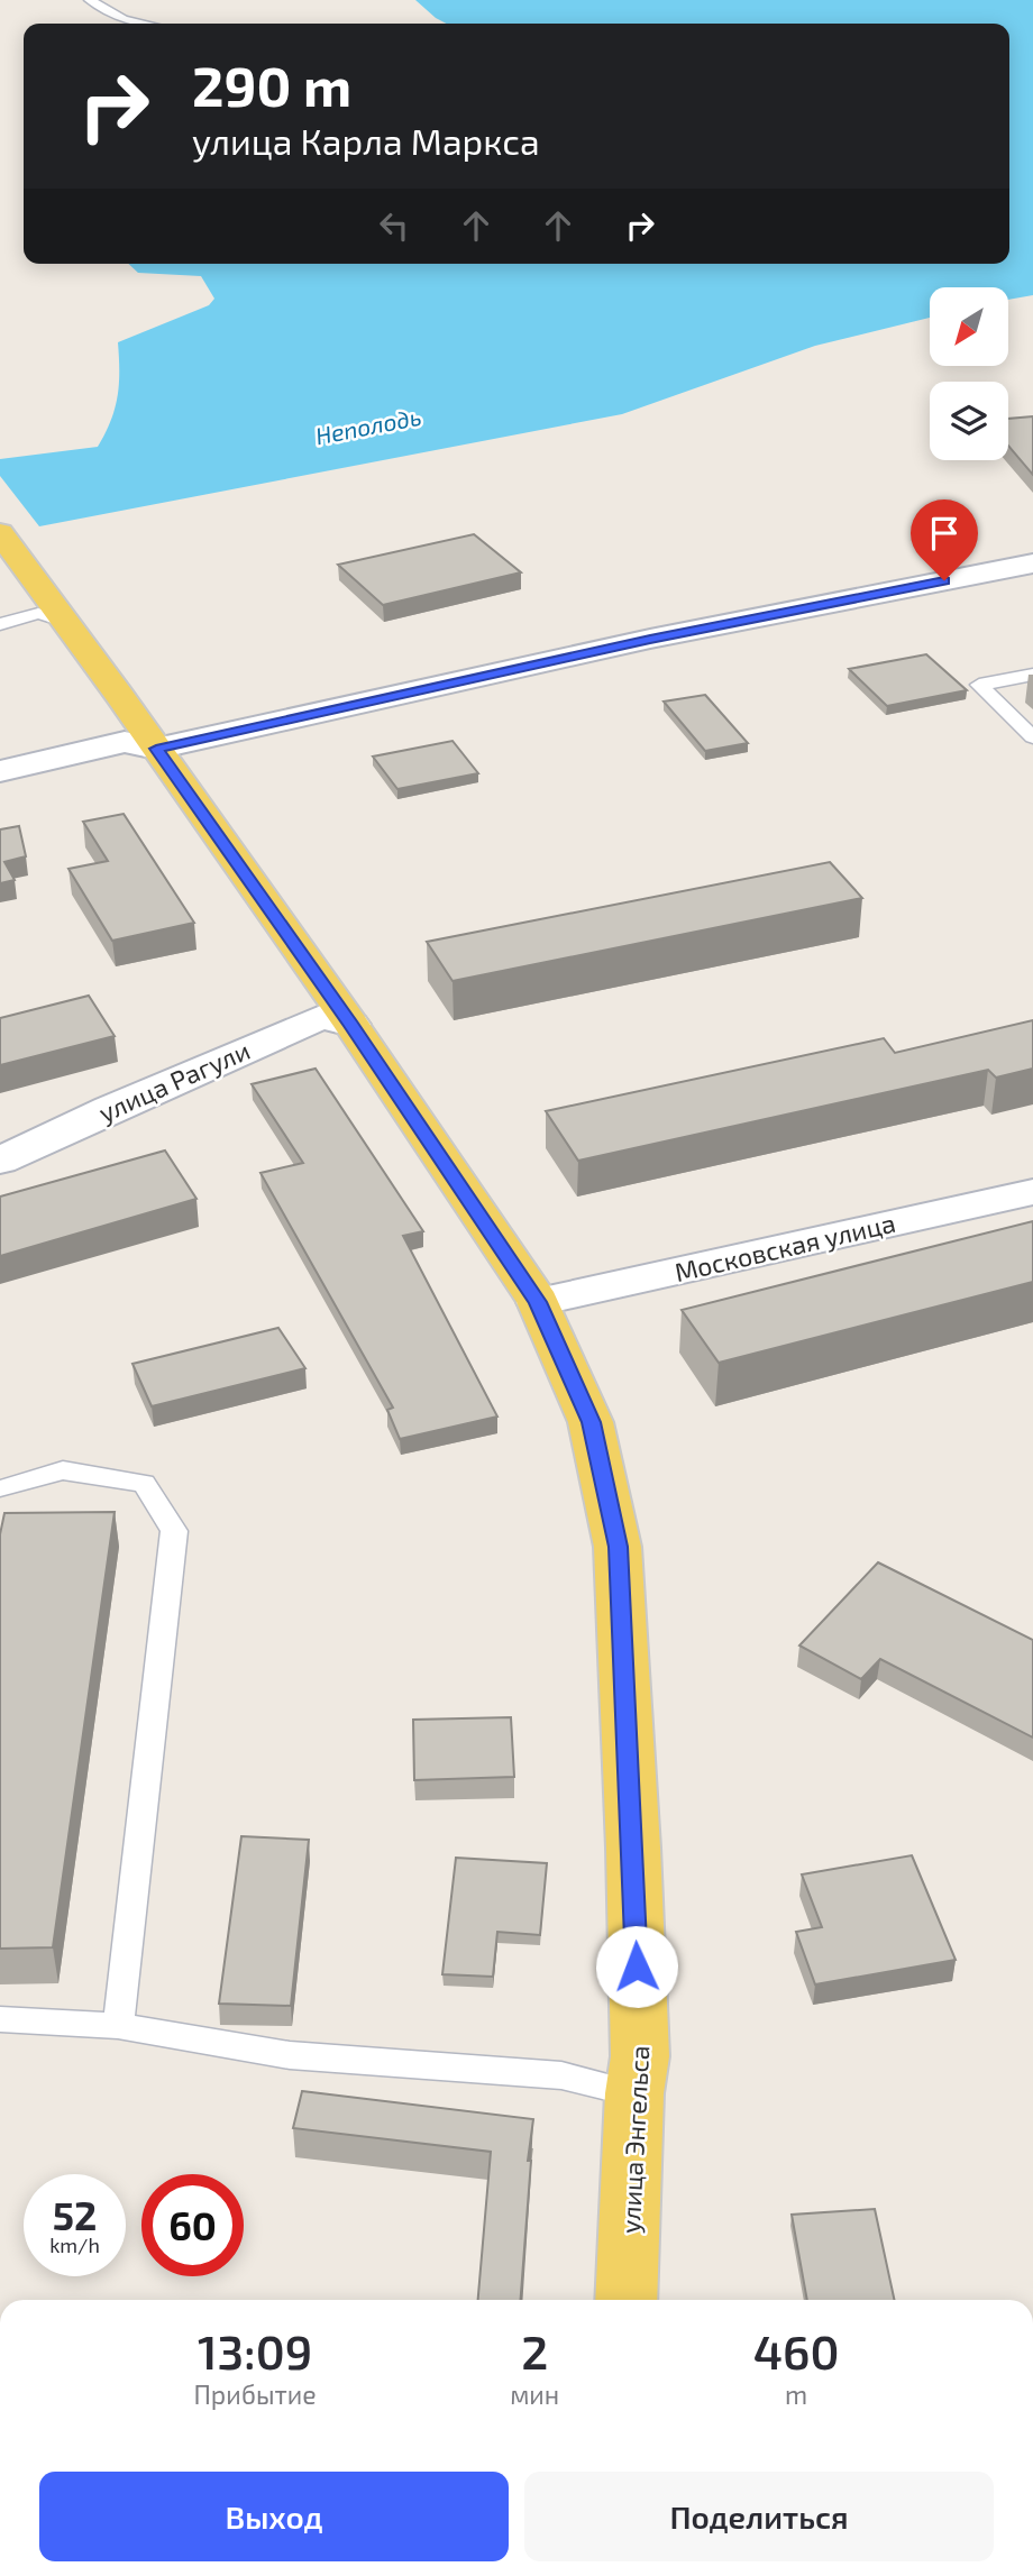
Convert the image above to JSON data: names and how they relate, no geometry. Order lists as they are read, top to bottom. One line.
{"streets":{"main road":["улица Энгельса"],"street":["улица Рагули","Московская улица"]},"crossings":[["улица Рагули","улица Энгельса"],["Московская улица","улица Энгельса"]],"water":["Неполодь"],"north":"bottom left","page":{"turn":["290 m","улица Карла Маркса"],"speed":"52 km/h","limit":"60","eta":["13:09","Прибытие","2","мин","460","m"],"buttons":["Выход","Поделиться"]}}
